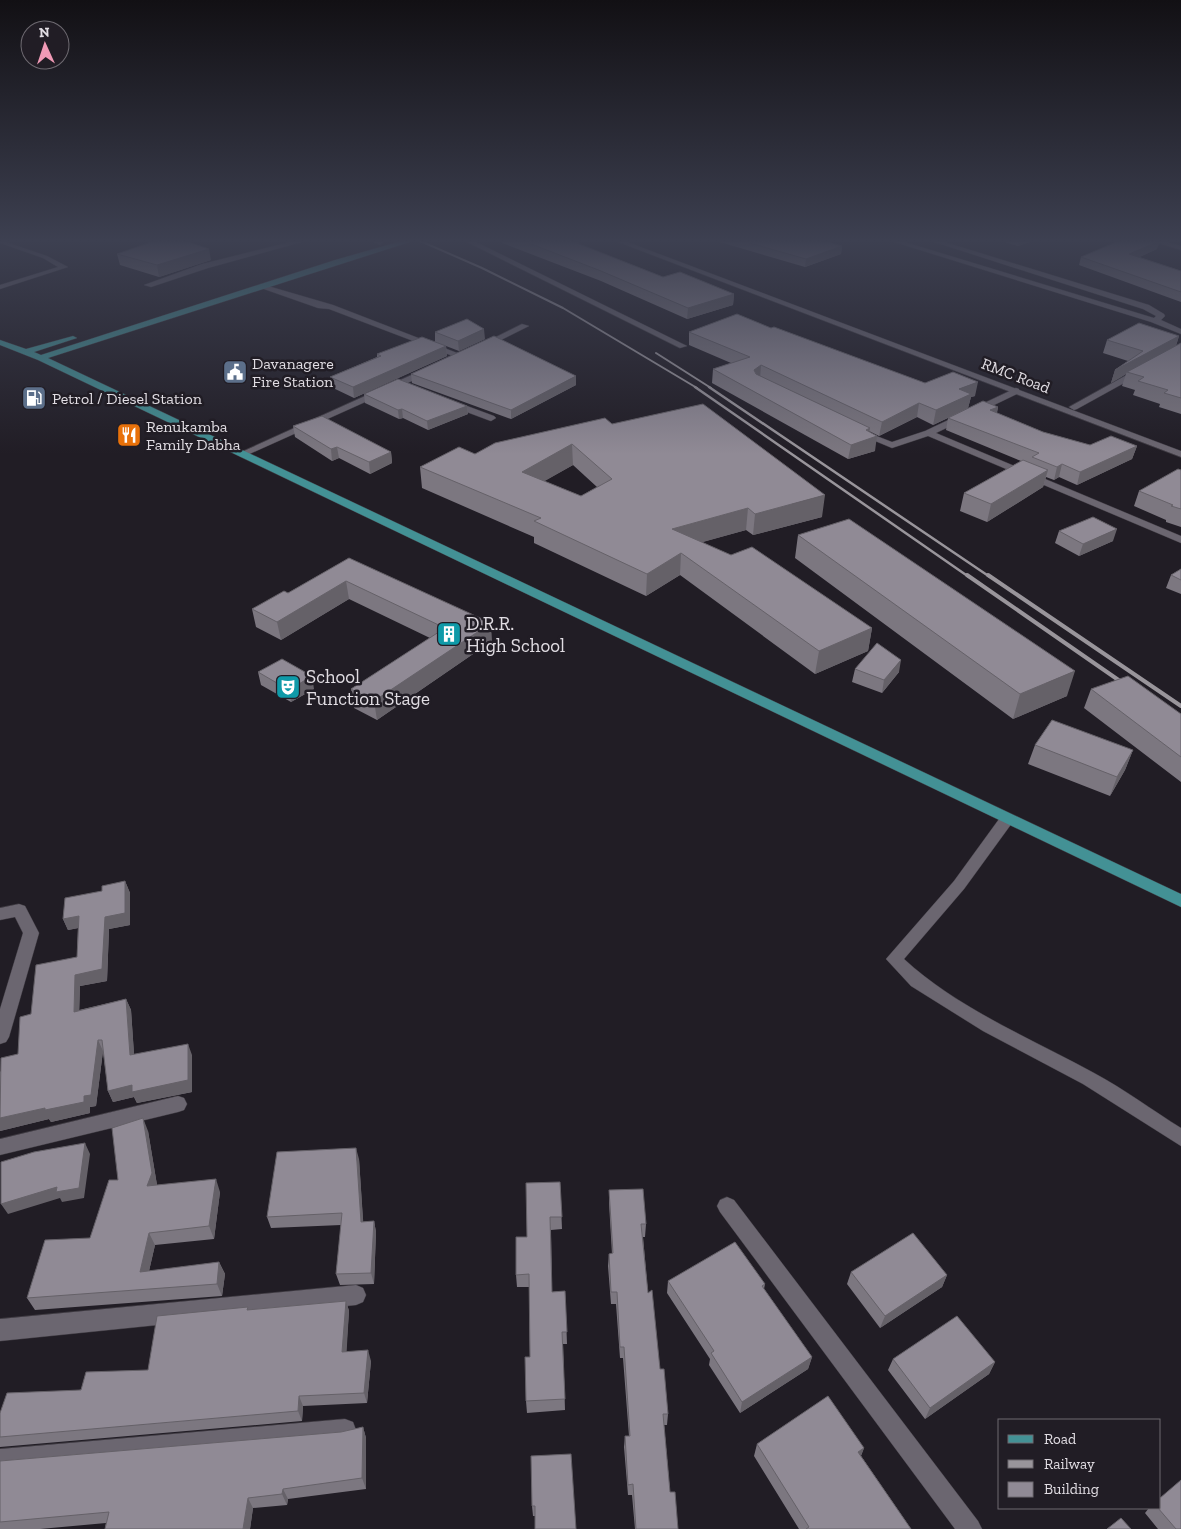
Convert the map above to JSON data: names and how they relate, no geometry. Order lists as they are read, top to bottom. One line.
{"streets":{"street":["RMC Road"]},"places":{"public building":["Davanagere Fire Station"],"fuel station":["Petrol / Diesel Station"],"restaurant":["Renukamba Family Dabha"],"building":["D.R.R. High School"],"theatre":["School Function Stage"]},"legend":["Road","Railway","Building"],"north":"top"}
